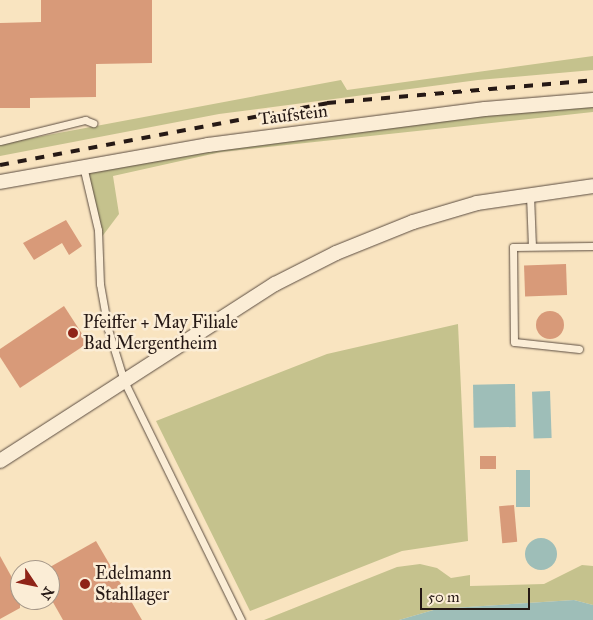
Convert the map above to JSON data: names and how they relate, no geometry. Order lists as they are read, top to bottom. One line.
{"streets":{"street":["Taufstein"]},"places":["Pfeiffer + May Filiale Bad Mergentheim","Edelmann Stahllager"],"scale_bar":"50 m","north":"bottom right"}
